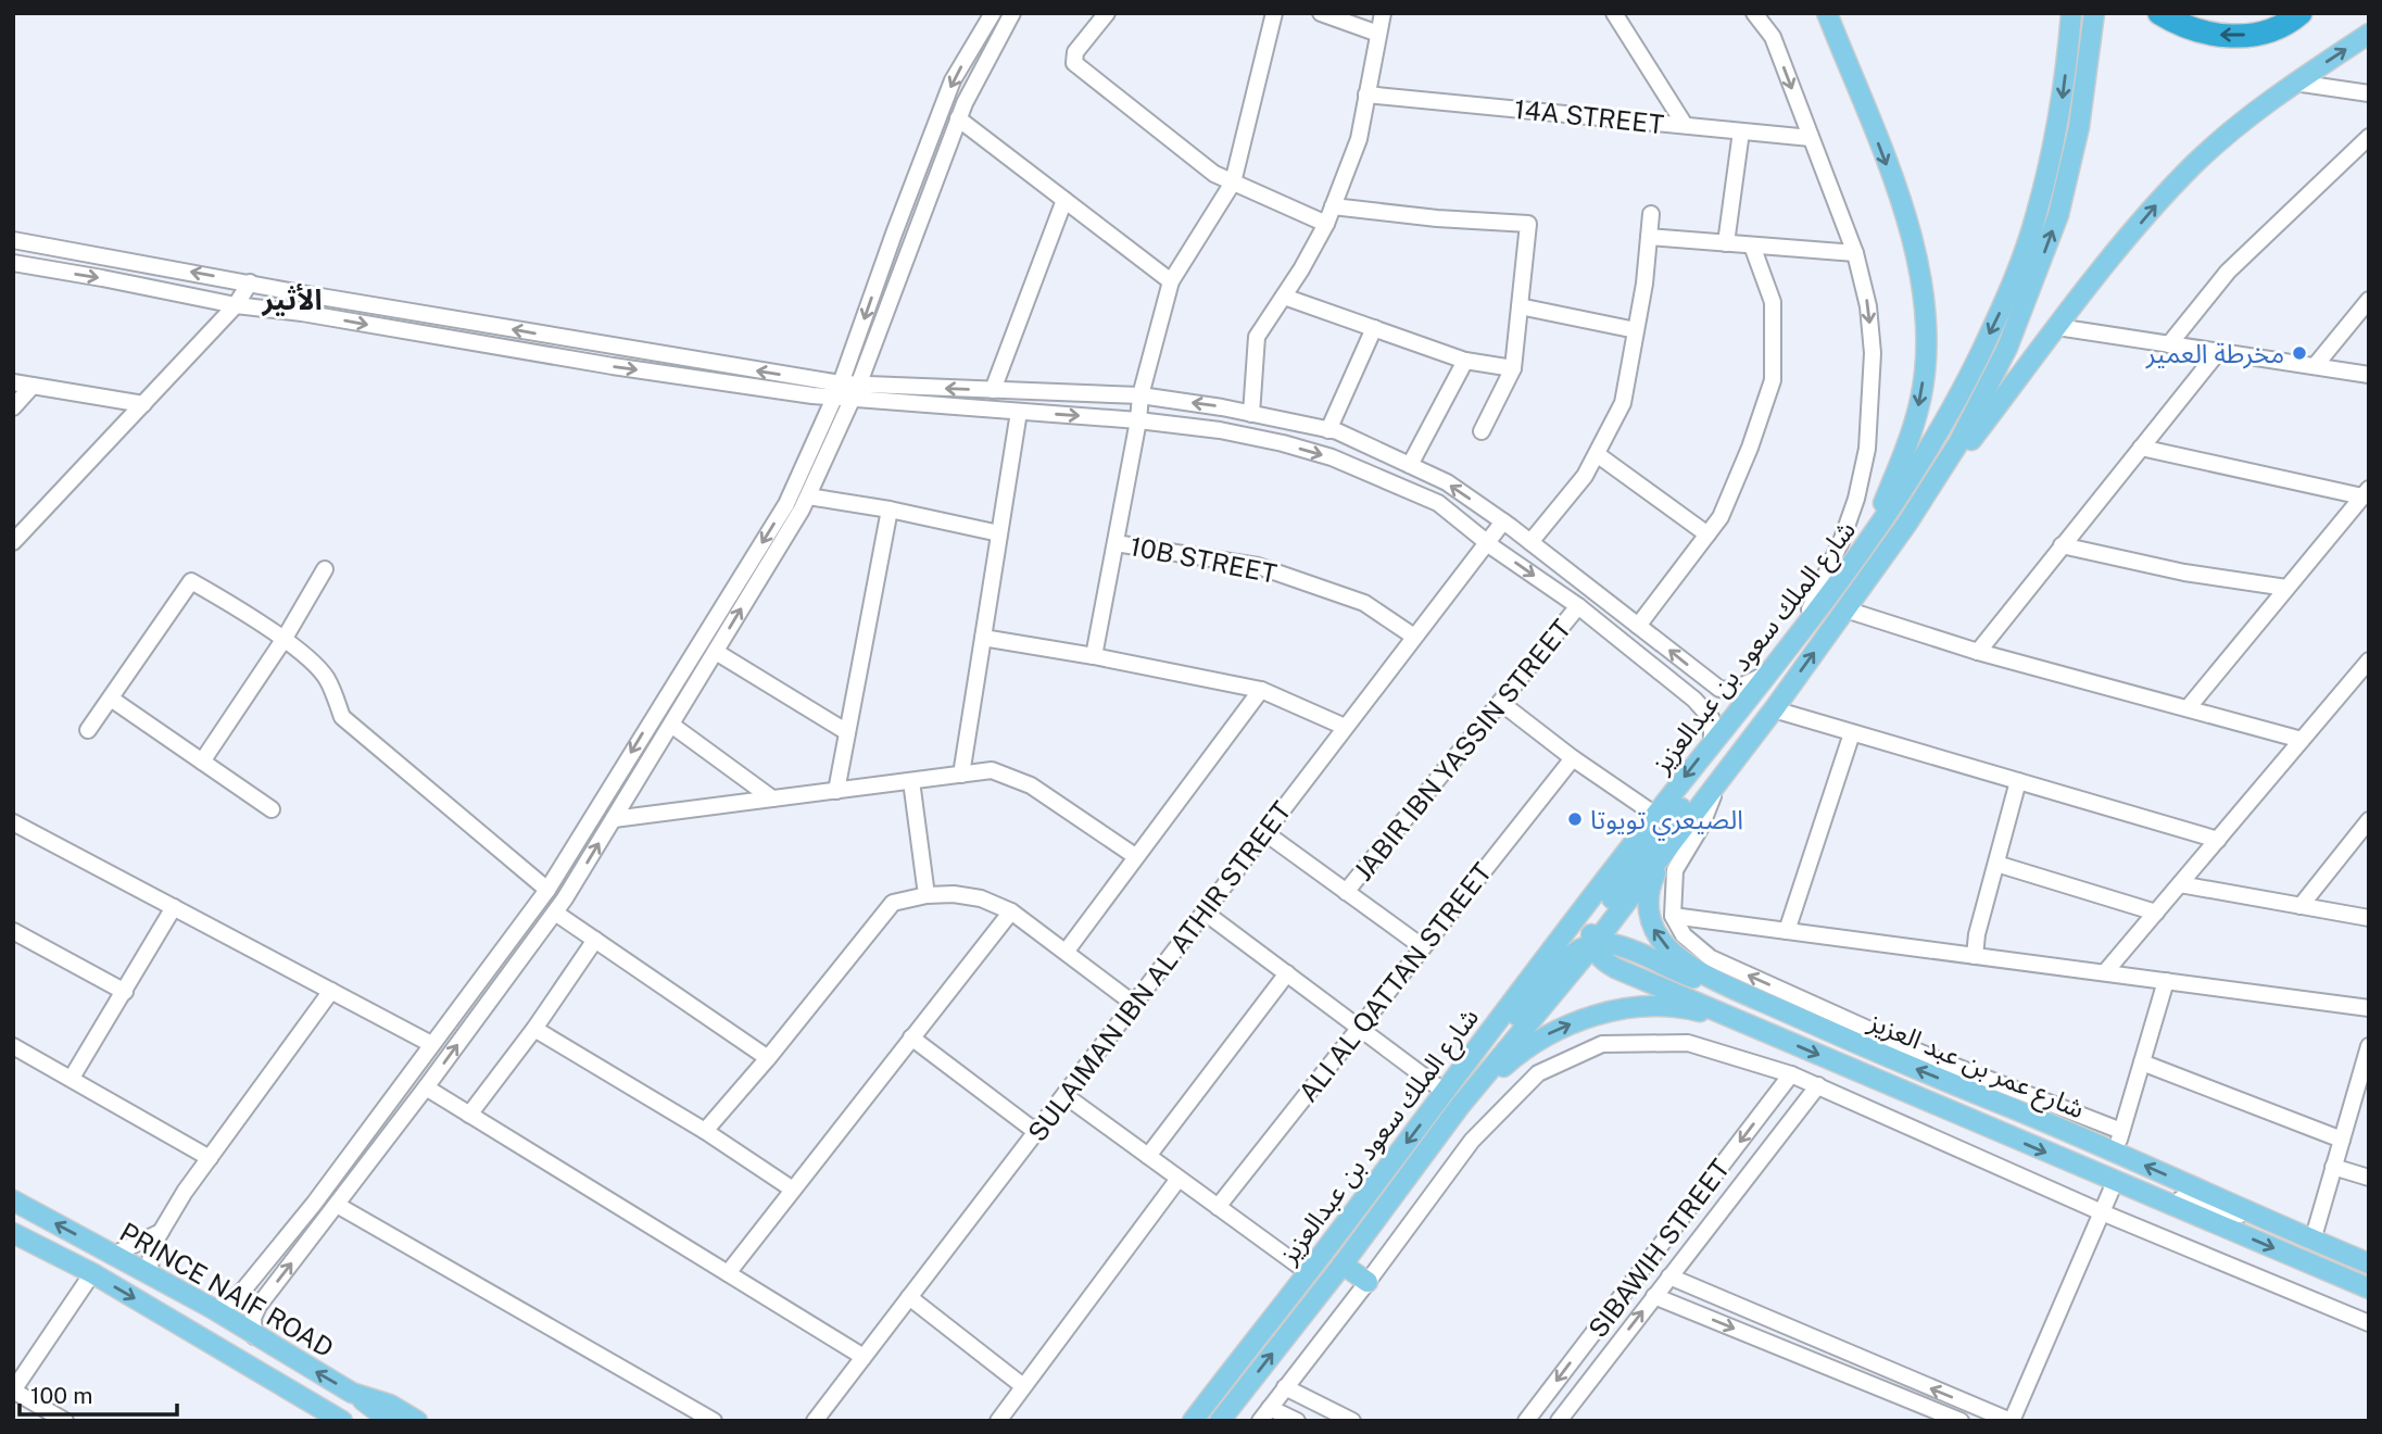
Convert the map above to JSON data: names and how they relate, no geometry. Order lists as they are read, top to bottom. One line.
{"streets":{"main road":["شارع الملك سعود بن عبدالعزيز","شارع عمر بن عبد العزيز","PRINCE NAIF ROAD"],"street":["14A STREET","10B STREET","JABIR IBN YASSIN STREET","SULAIMAN IBN AL ATHIR STREET","ALI AL QATTAN STREET","SIBAWIH STREET"]},"crossings":[["10B STREET","SULAIMAN IBN AL ATHIR STREET"],["شارع الملك سعود بن عبدالعزيز","شارع عمر بن عبد العزيز"]],"districts":["الأثير"],"places":["مخرطة العمير","الصيعري تويوتا"],"scale_bar":"100 m"}
